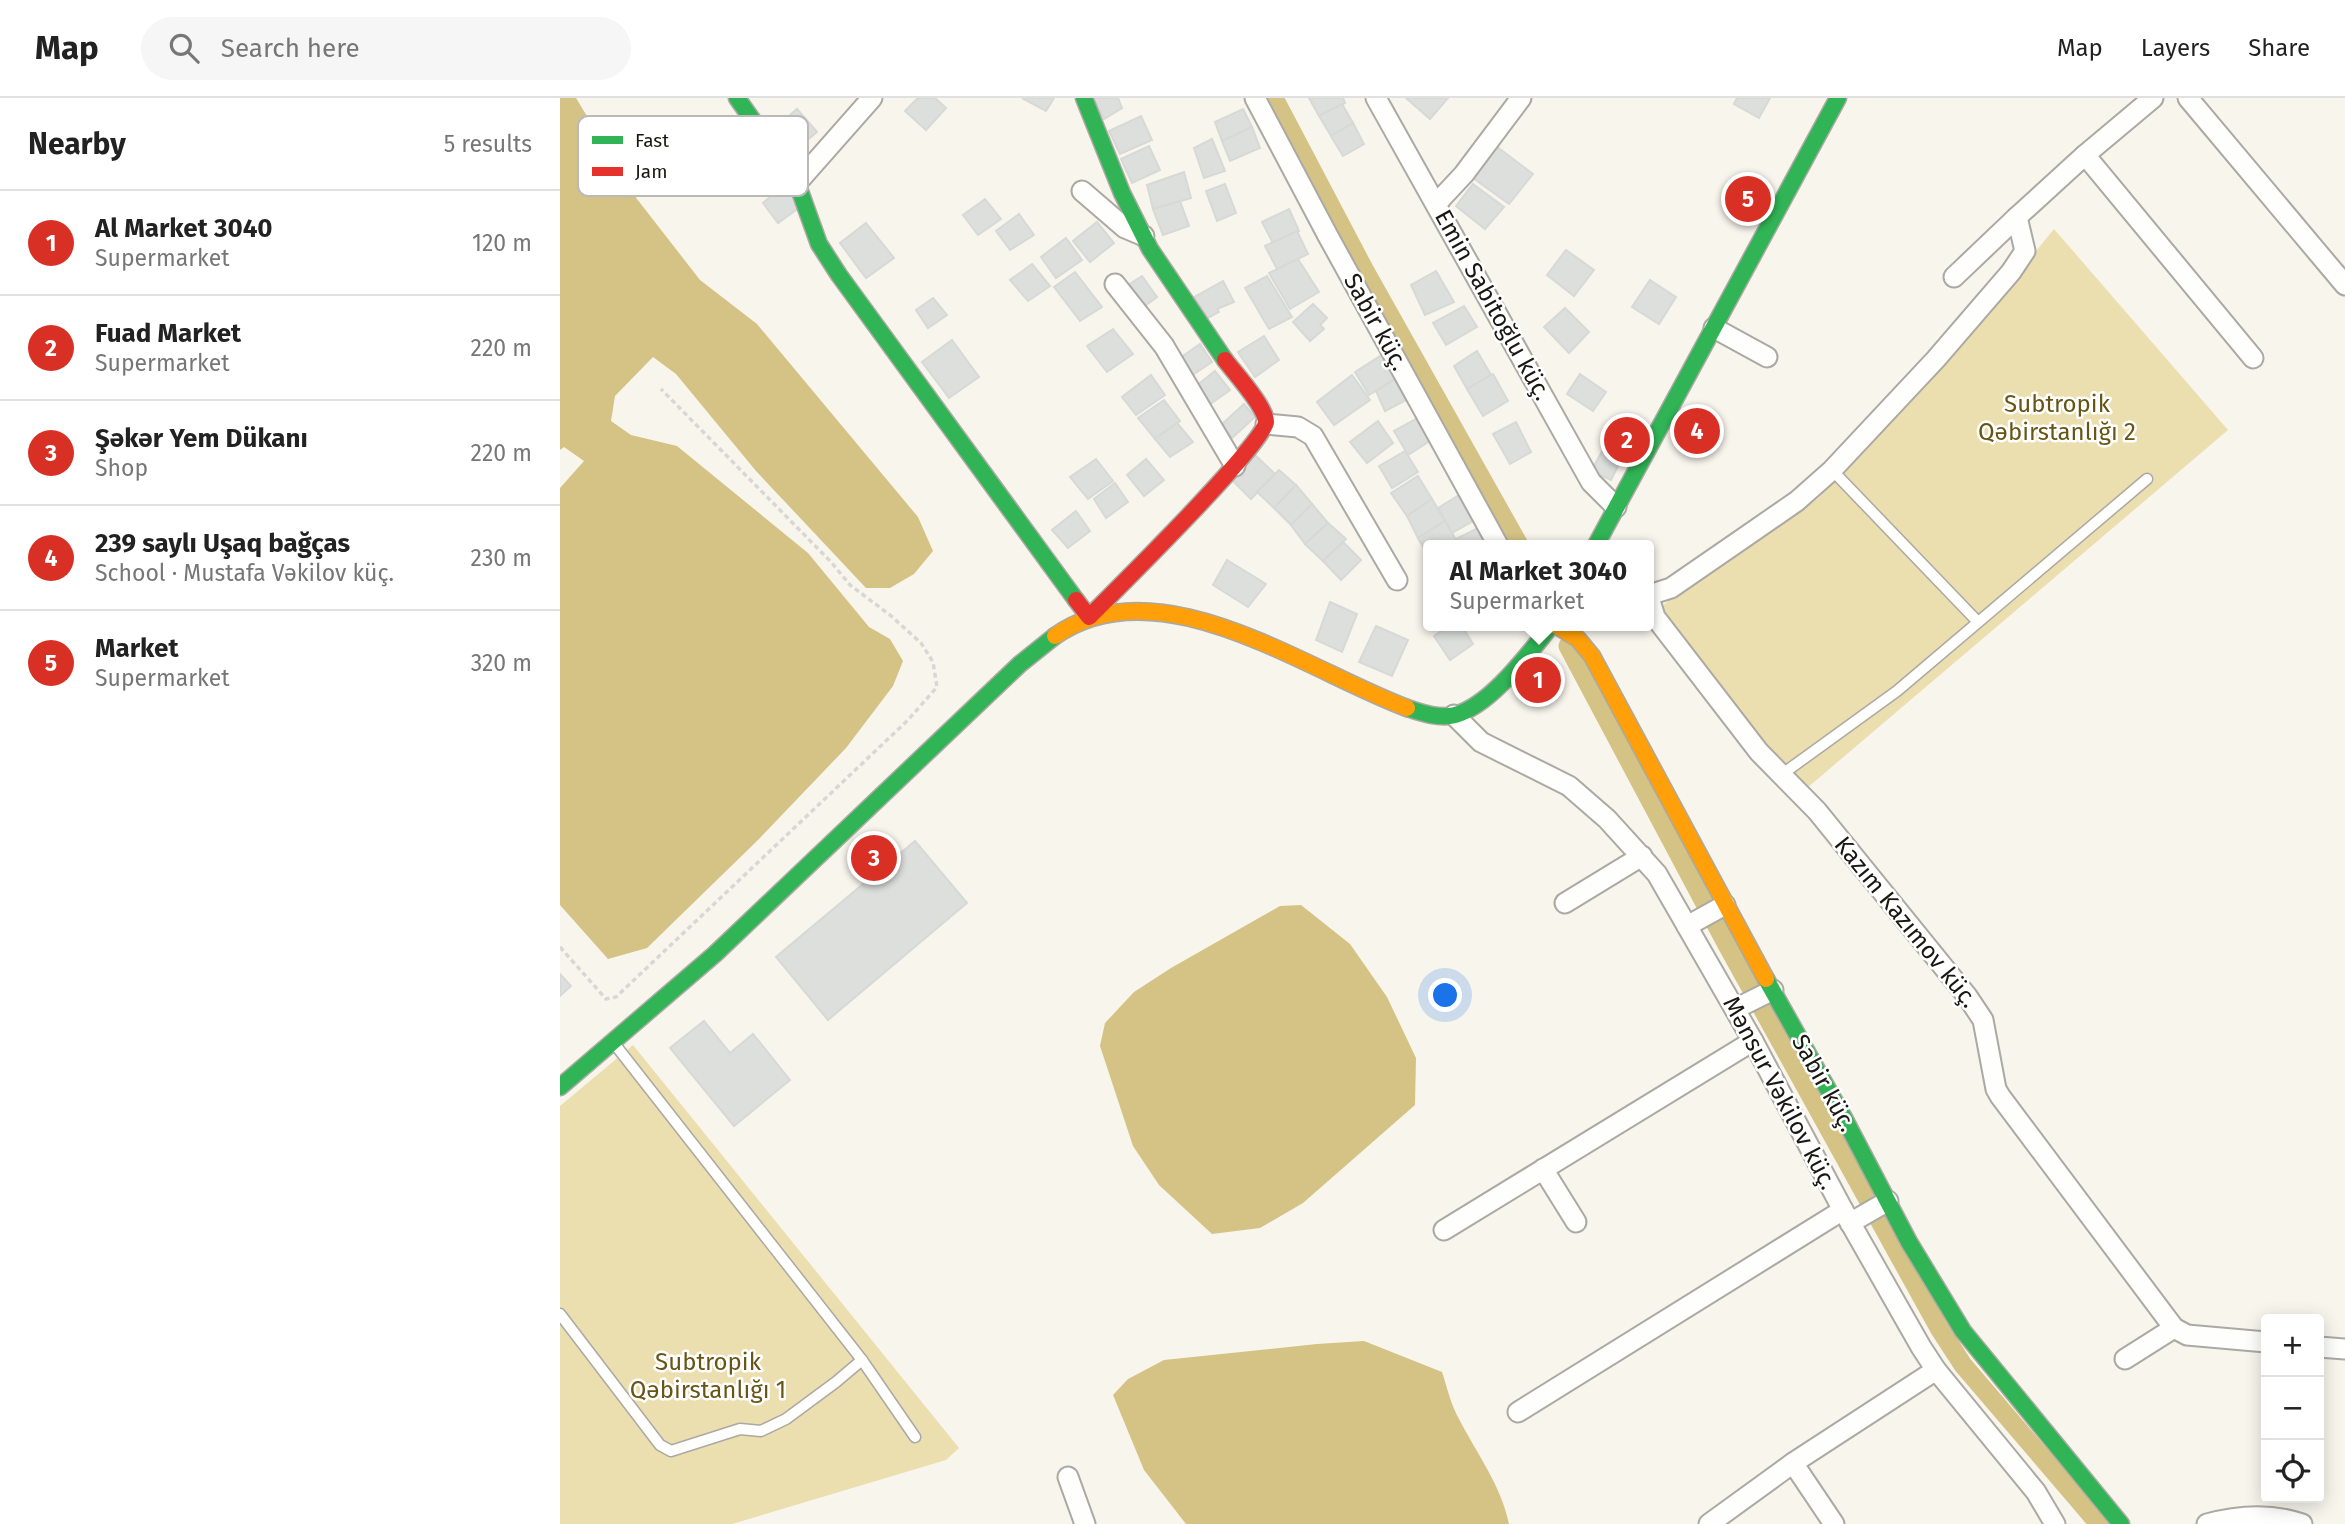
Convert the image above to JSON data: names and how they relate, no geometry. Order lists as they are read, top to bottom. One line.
{"streets":{"street":["Emin Sabitoğlu küç.","Sabir küç.","Kazım Kazımov küç.","Mənsur Vəkilov küç."]},"parks":["Subtropik Qəbirstanlığı 2","Subtropik Qəbirstanlığı 1"],"legend":["Fast","Jam"],"page":{"header":"Map","search":"Search here","nav":["Map","Layers","Share"],"heading":["Nearby","5 results"],"pins":["5","4","2","1","3"],"list":[{"mark":"1","name":"Al Market 3040","note":"Supermarket","value":"120 m"},{"mark":"2","name":"Fuad Market","note":"Supermarket","value":"220 m"},{"mark":"3","name":"Şəkər Yem Dükanı","note":"Shop","value":"220 m"},{"mark":"4","name":"239 saylı Uşaq bağças","note":"School · Mustafa Vəkilov küç.","value":"230 m"},{"mark":"5","name":"Market","note":"Supermarket","value":"320 m"}],"popup":["Al Market 3040","Supermarket"],"map_buttons":["+","−"]}}
